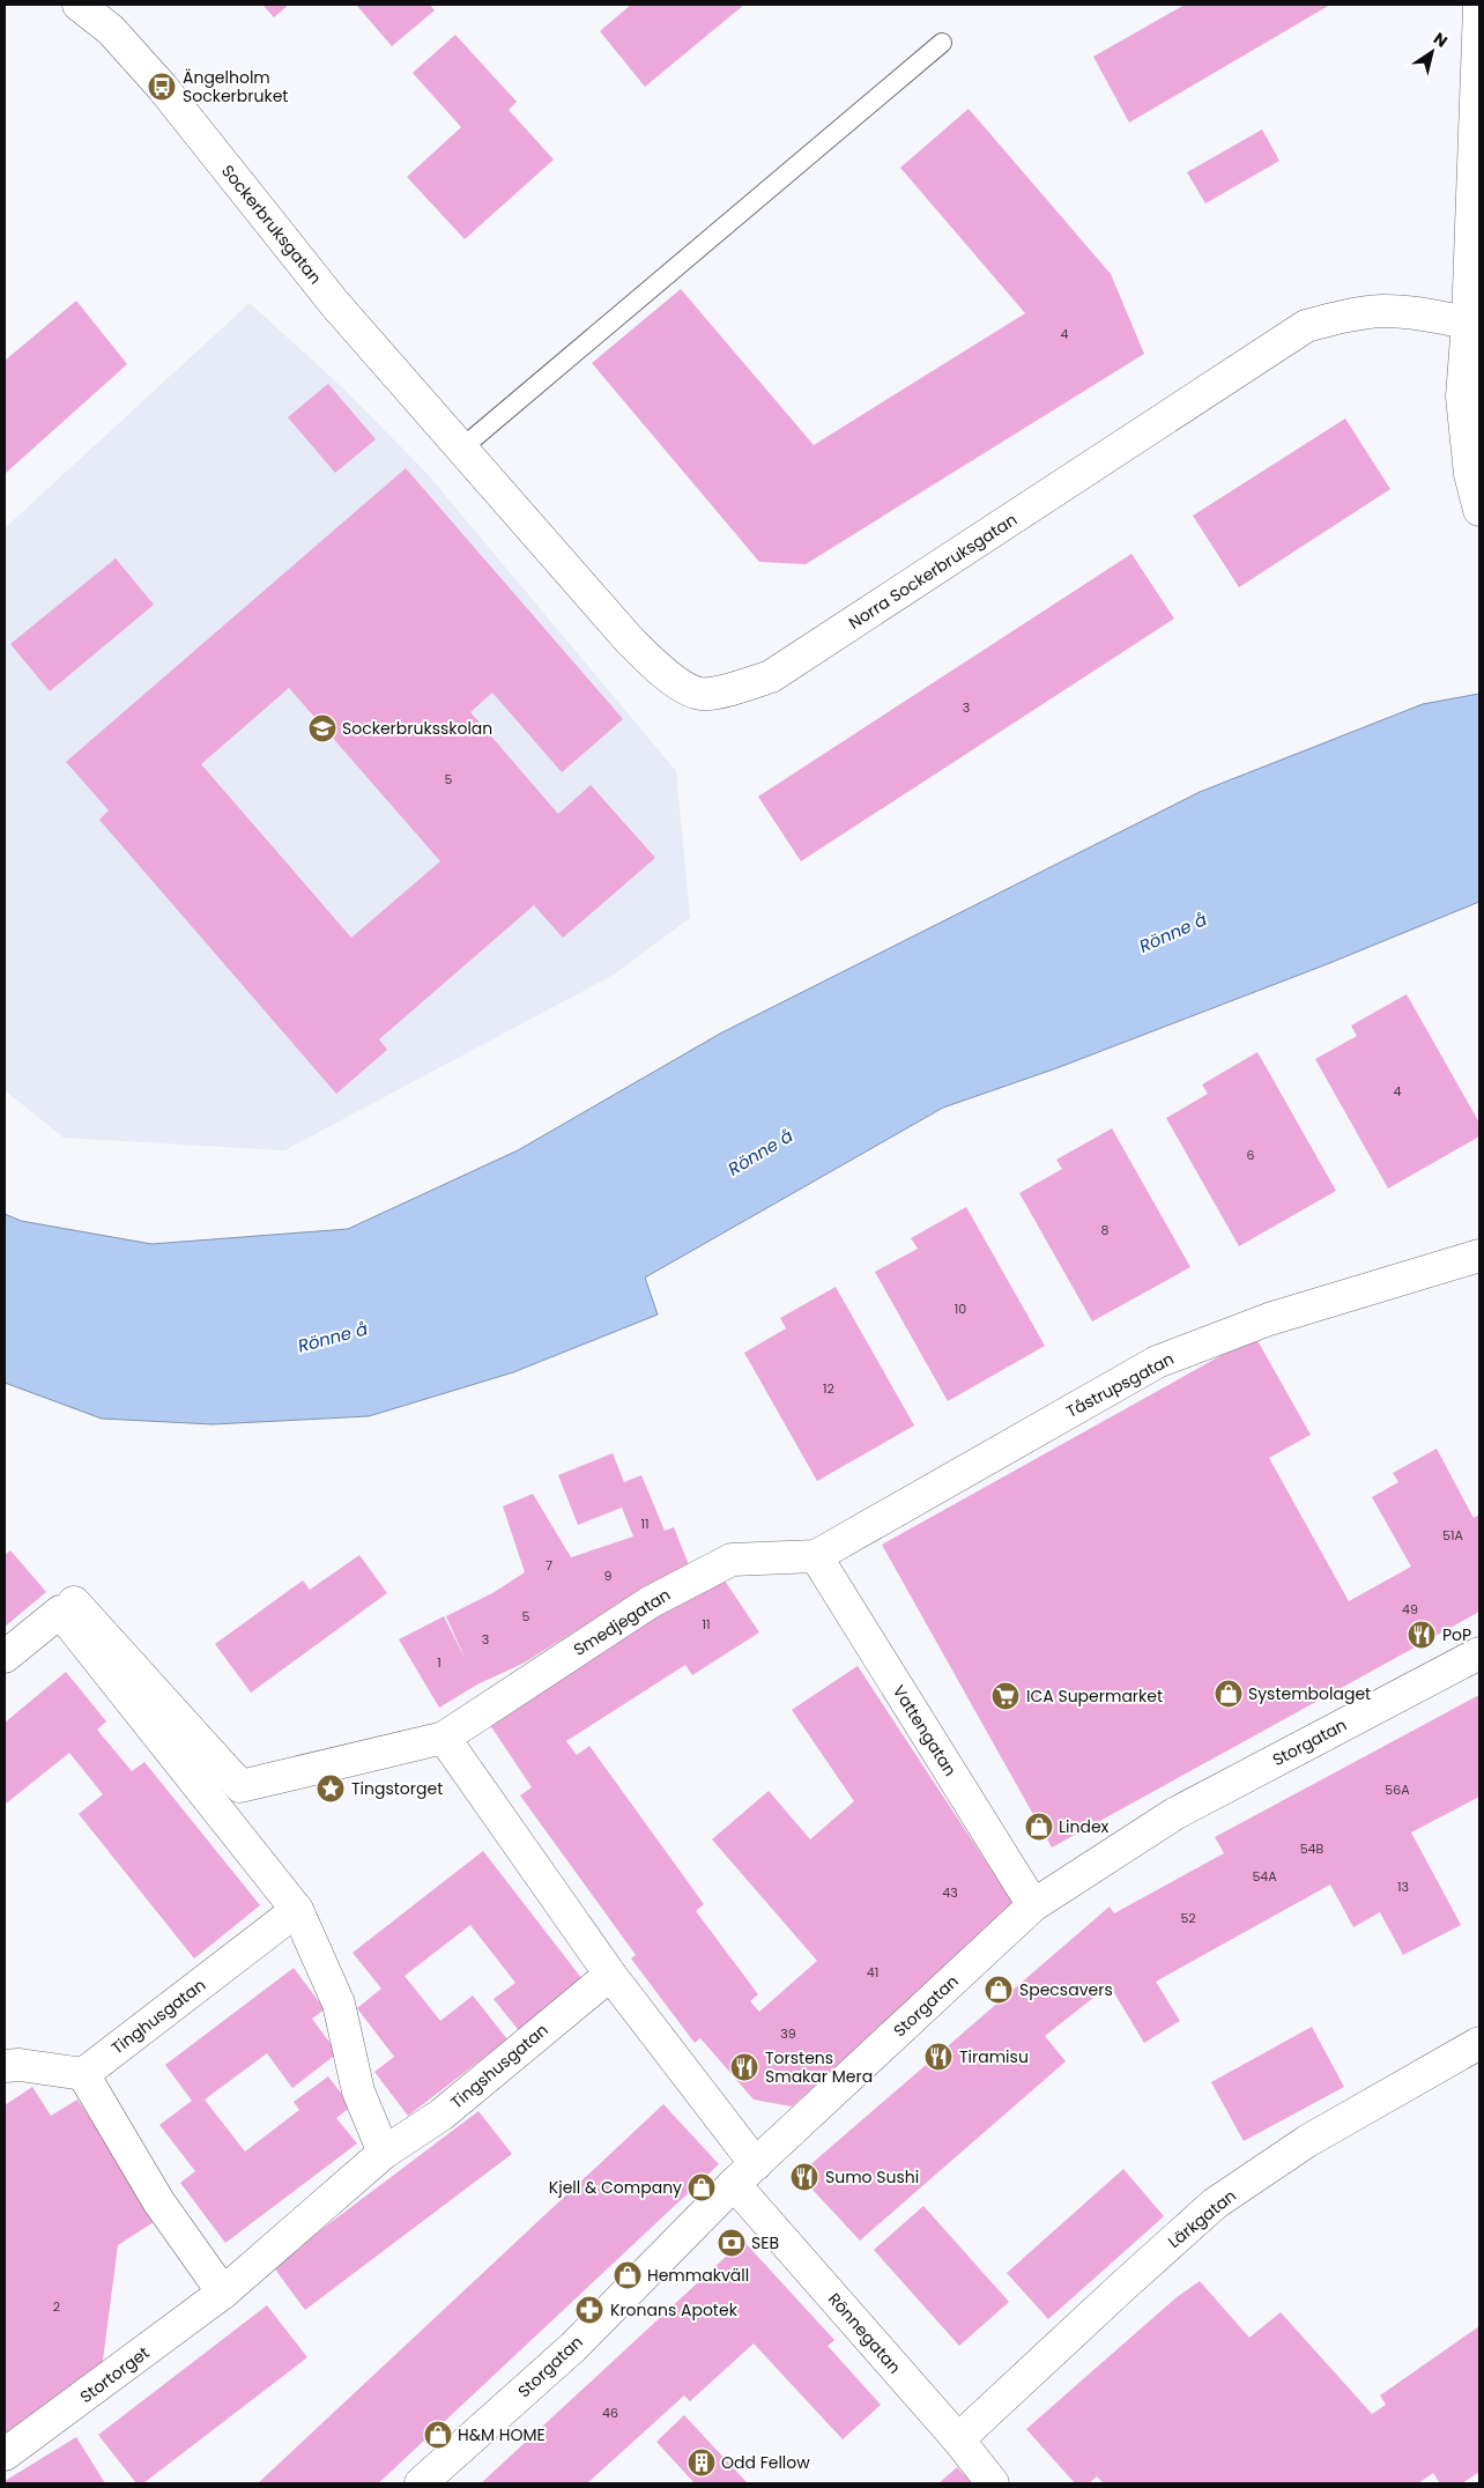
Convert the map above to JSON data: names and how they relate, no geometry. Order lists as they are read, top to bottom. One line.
{"streets":{"street":["Sockerbruksgatan","Norra Sockerbruksgatan","Tåstrupsgatan","Smedjegatan","Vattengatan","Storgatan","Tinghusgatan","Tingshusgatan","Lärkgatan","Rönnegatan","Stortorget"]},"crossings":[["Sockerbruksgatan","Norra Sockerbruksgatan"],["Tåstrupsgatan","Smedjegatan"],["Tåstrupsgatan","Vattengatan"],["Smedjegatan","Vattengatan"],["Smedjegatan","Rönnegatan"],["Vattengatan","Storgatan"],["Storgatan","Rönnegatan"],["Tingshusgatan","Rönnegatan"],["Tingshusgatan","Stortorget"],["Lärkgatan","Rönnegatan"]],"water":["Rönne å"],"places":{"bus stop":["Ängelholm Sockerbruket"],"school or university":["Sockerbruksskolan"],"restaurant":["PoP","Tiramisu","Torstens Smakar Mera","Sumo Sushi"],"shop":["Systembolaget","Lindex","Specsavers","Kjell & Company","Hemmakväll","H&M HOME"],"supermarket":["ICA Supermarket"],"place":["Tingstorget"],"bank":["SEB"],"pharmacy":["Kronans Apotek"],"building":["Odd Fellow"]},"house_numbers":["4","3","5","4","6","8","10","12","11","51A","7","9","49","5","11","3","1","56A","54B","54A","13","43","52","41","39","2","46"],"north":"top right"}
